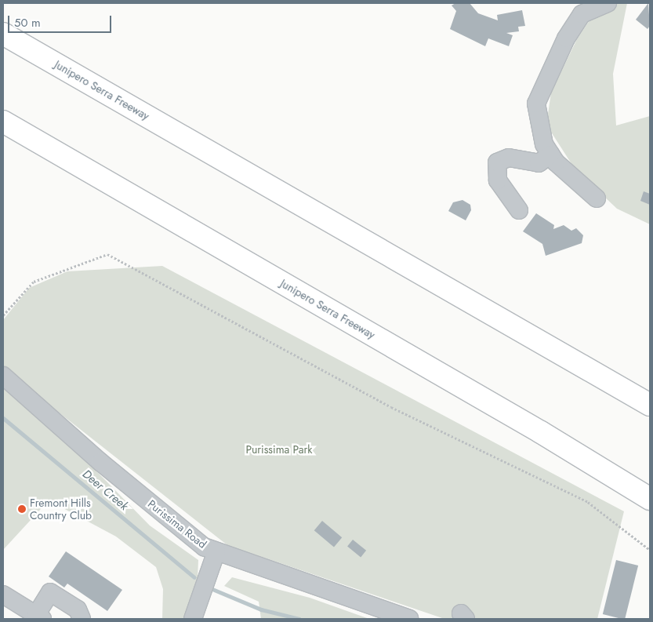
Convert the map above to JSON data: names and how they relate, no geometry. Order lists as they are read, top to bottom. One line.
{"streets":{"highway":["Junipero Serra Freeway"],"street":["Purissima Road"]},"water":["Deer Creek"],"parks":["Purissima Park"],"places":["Fremont Hills Country Club"],"scale_bar":"50 m"}
